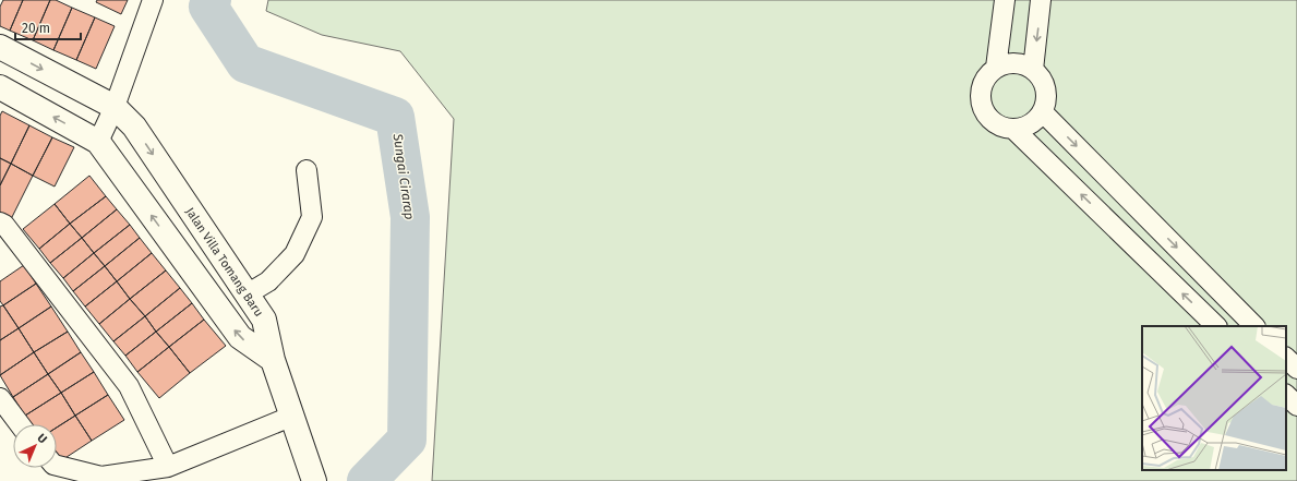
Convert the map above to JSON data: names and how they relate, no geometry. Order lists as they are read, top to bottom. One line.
{"streets":{"street":["Jalan Villa Tomang Baru"]},"water":["Sungai Cirarap"],"scale_bar":"20 m","north":"top right"}
